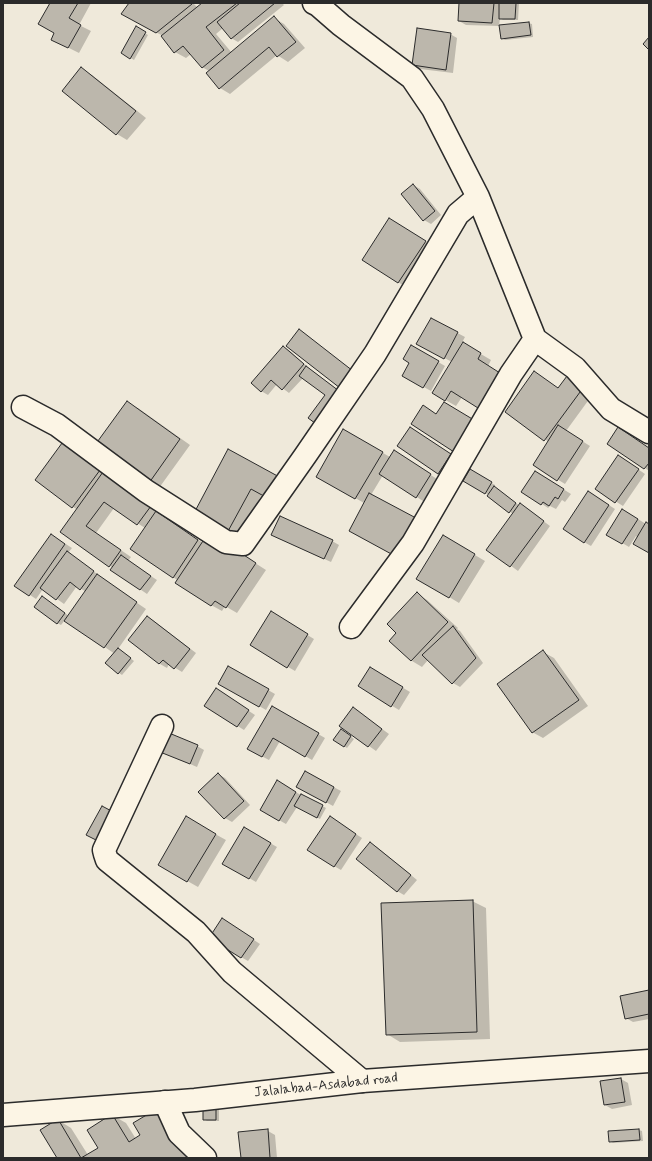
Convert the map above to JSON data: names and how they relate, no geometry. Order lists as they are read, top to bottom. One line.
{"streets":{"street":["Jalalabad-Asdabad road"]}}
